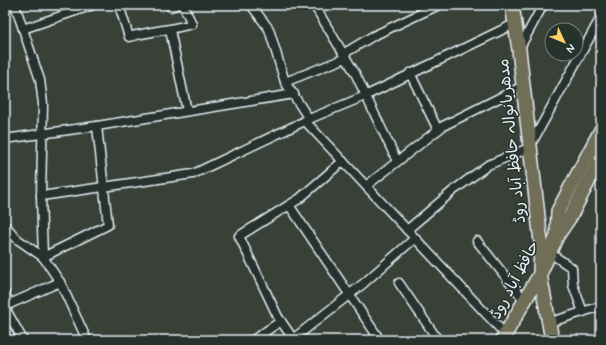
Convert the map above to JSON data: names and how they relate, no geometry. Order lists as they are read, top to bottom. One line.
{"streets":{"main road":["مدھریانوالہ حافظ آباد روڈ","حافظ آباد روڈ"]},"crossings":[["مدھریانوالہ حافظ آباد روڈ","حافظ آباد روڈ"]],"north":"bottom right"}
